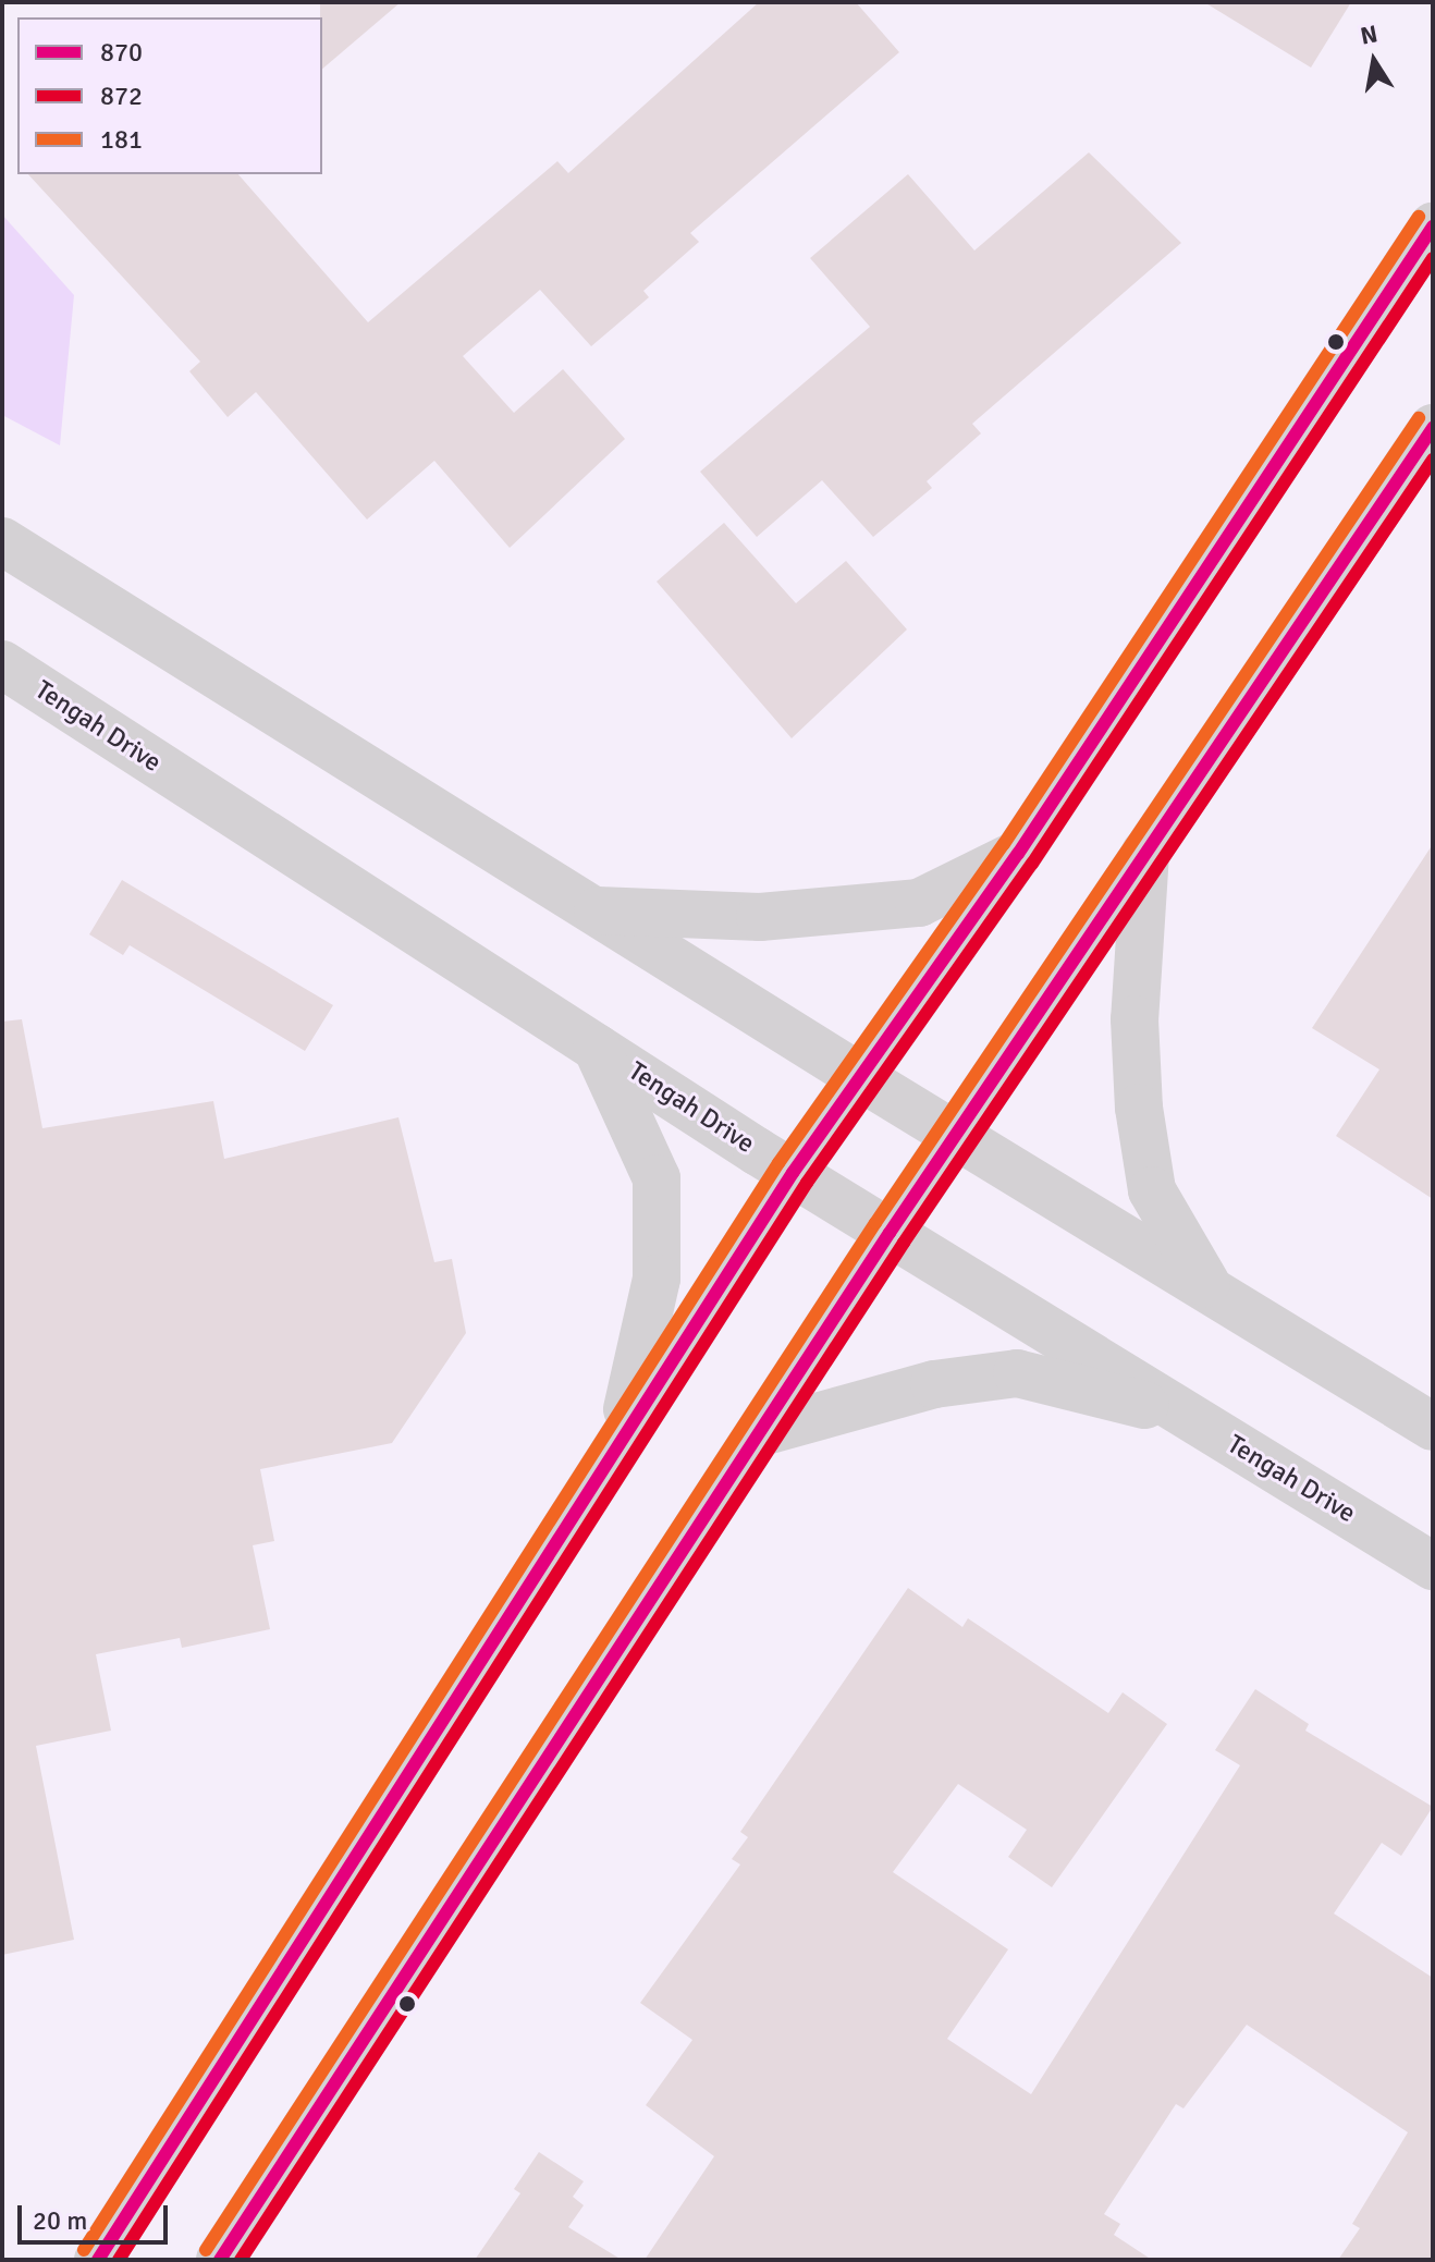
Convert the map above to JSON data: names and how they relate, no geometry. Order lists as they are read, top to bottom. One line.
{"streets":{"main road":["Tengah Drive"]},"lines":["transit line 181","transit line 870","transit line 872"],"legend":["870","872","181"],"scale_bar":"20 m","north":"top"}
